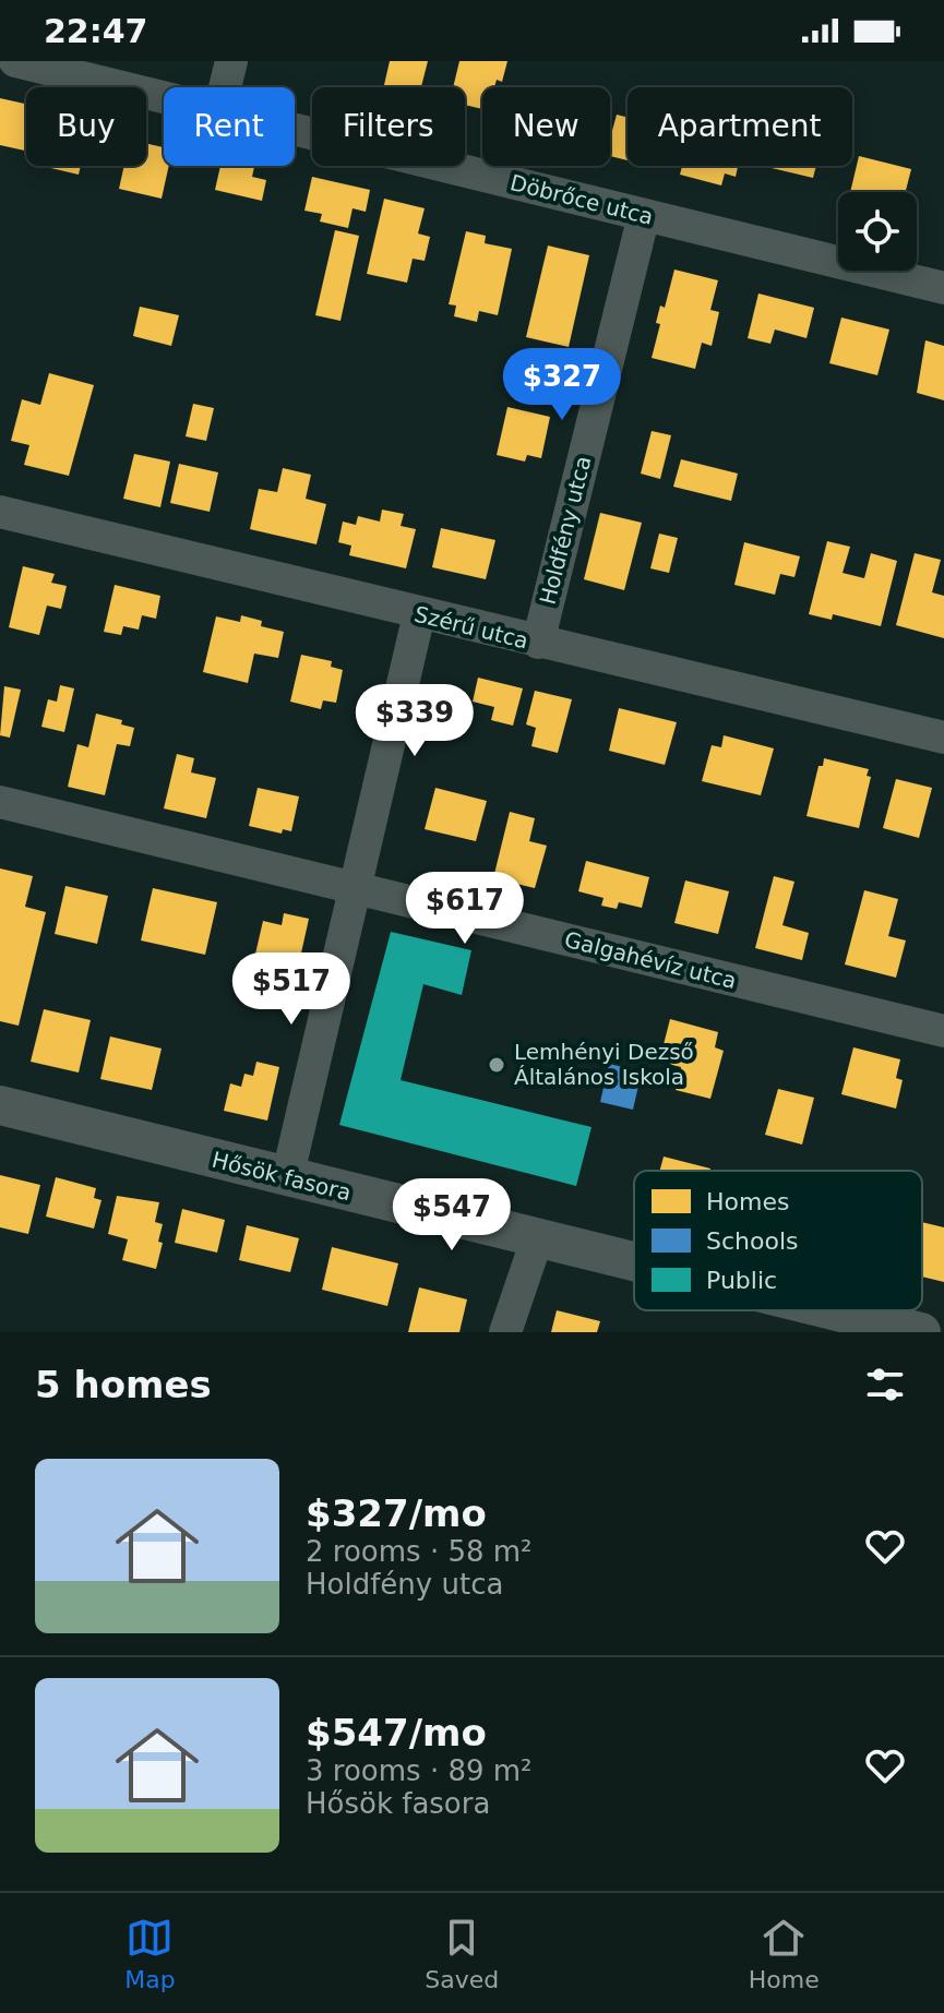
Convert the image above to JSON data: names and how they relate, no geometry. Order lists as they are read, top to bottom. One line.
{"streets":{"street":["Döbrőce utca","Holdfény utca","Szérű utca","Galgahévíz utca","Hősök fasora"]},"crossings":[["Döbrőce utca","Holdfény utca"],["Holdfény utca","Szérű utca"]],"places":["Lemhényi Dezső Általános Iskola"],"legend":["Homes","Schools","Public"],"page":{"status":"22:47","chip":["Buy","Rent","Filters","New","Apartment"],"price":["$327","$339","$617","$517","$547"],"heading":"5 homes","list":[{"name":"$327/mo","note":"2 rooms · 58 m² · Holdfény utca"},{"name":"$547/mo","note":"3 rooms · 89 m² · Hősök fasora"}],"tabs":["Map","Saved","Home"]}}
